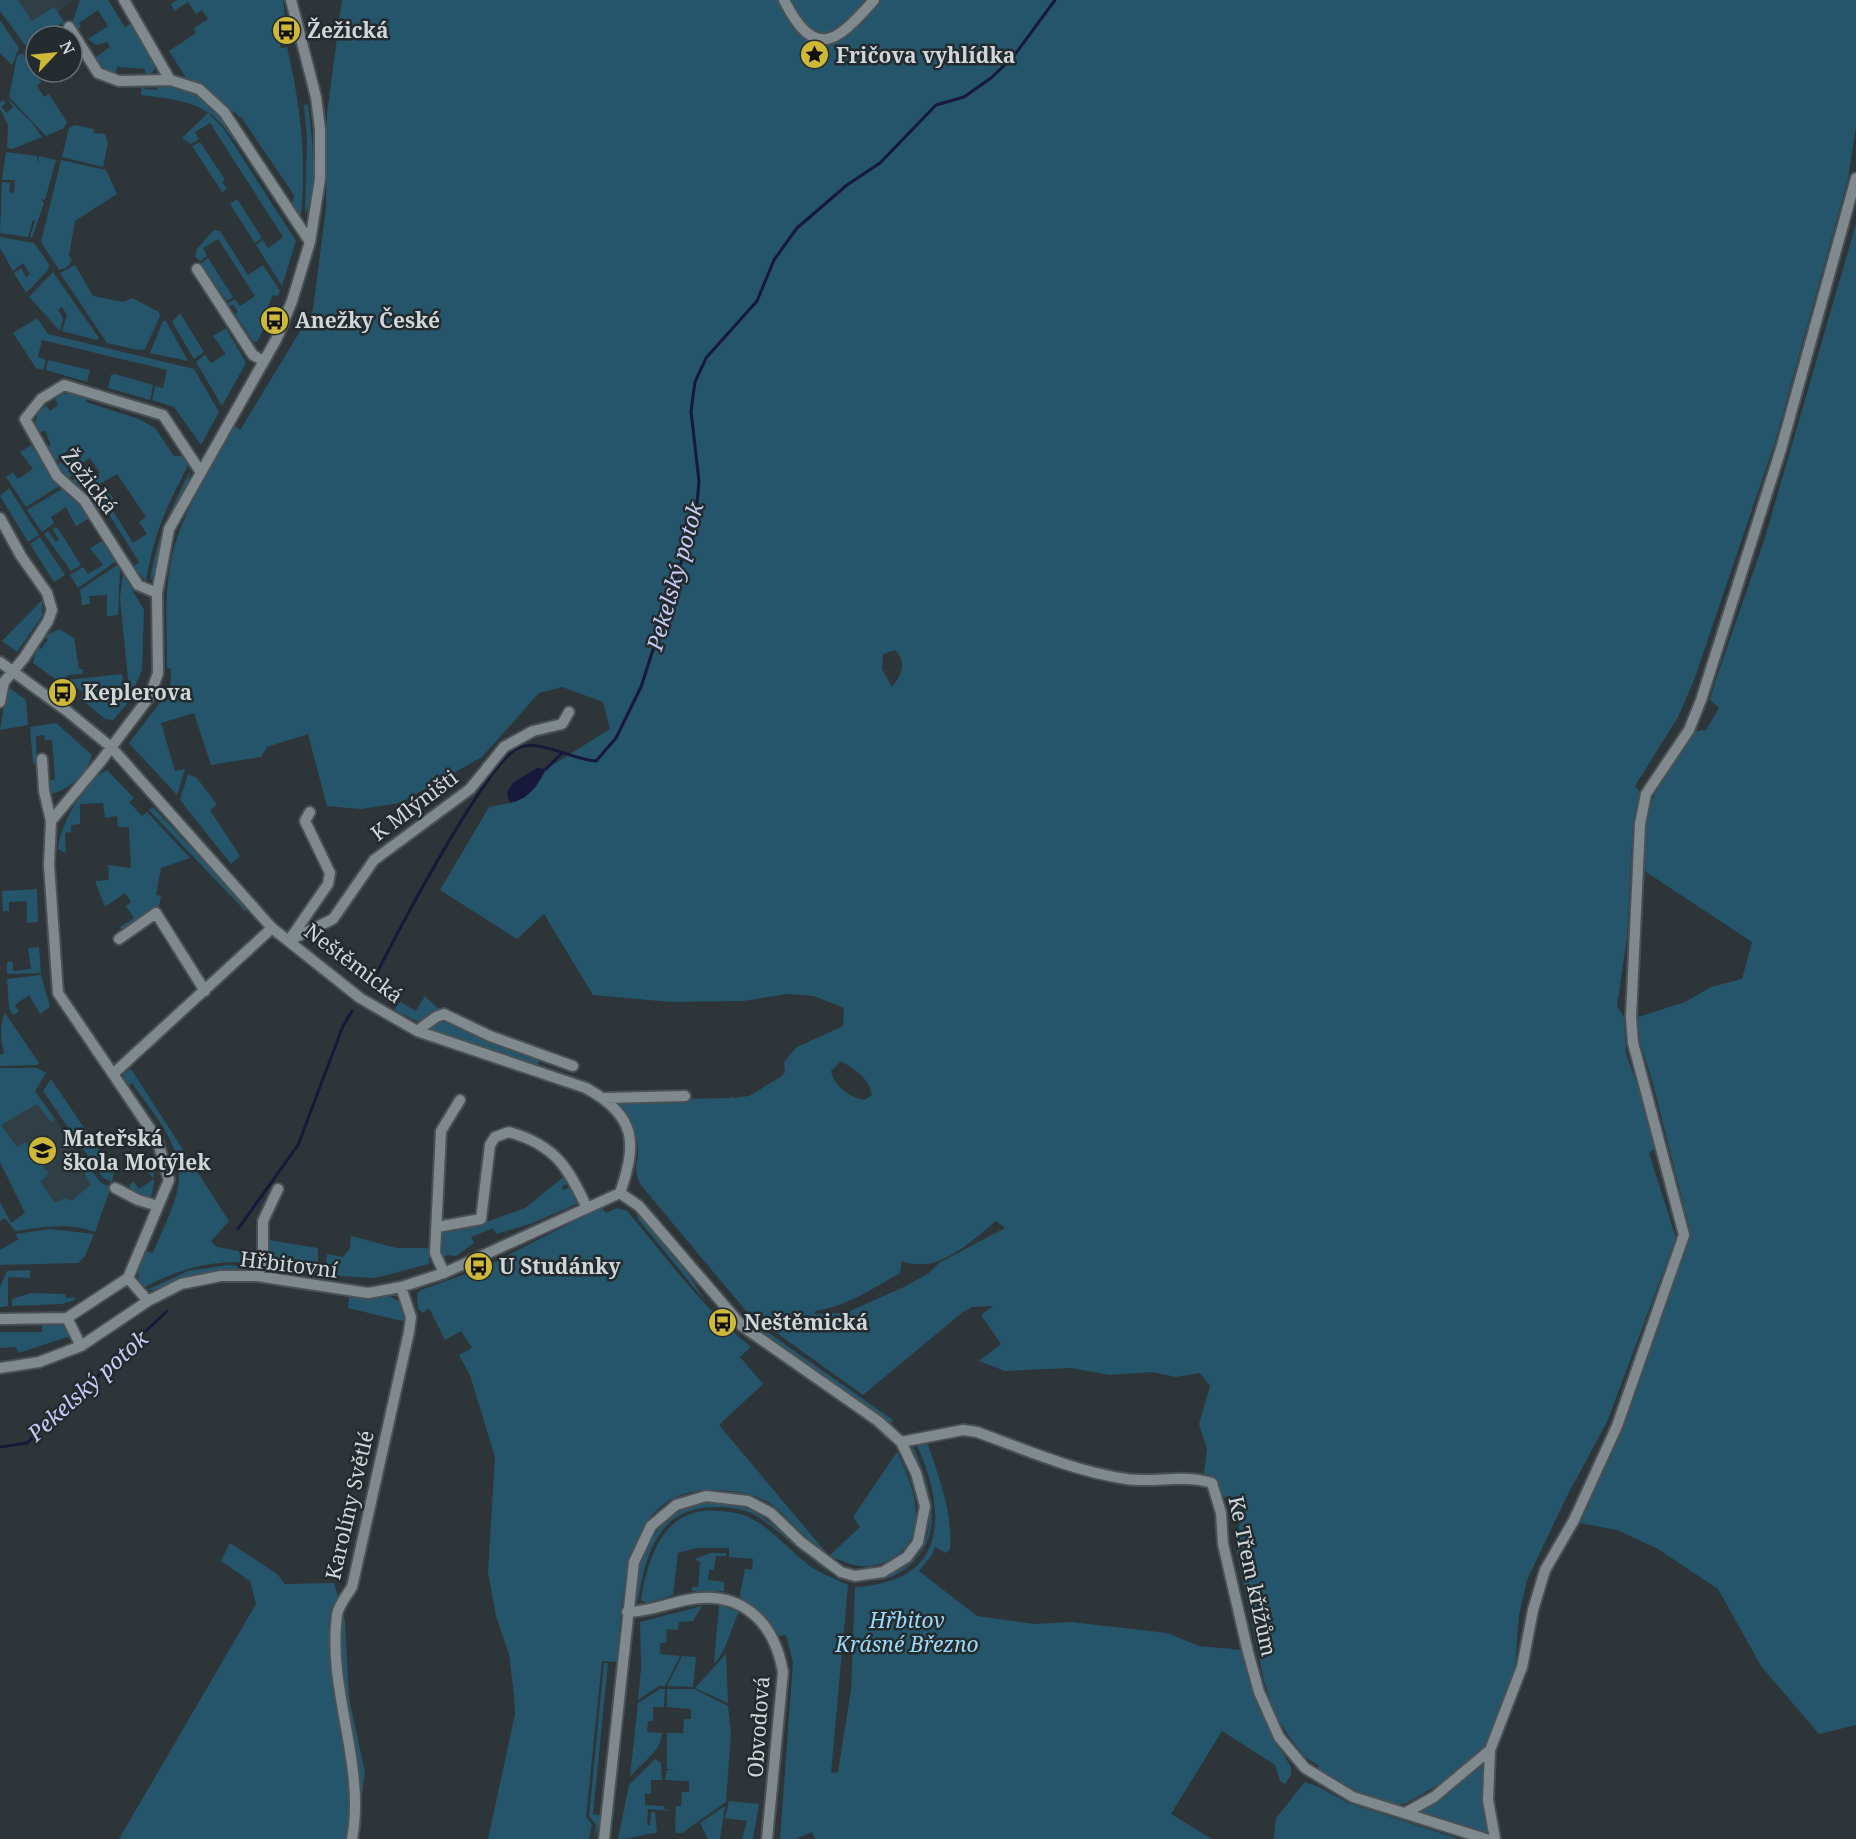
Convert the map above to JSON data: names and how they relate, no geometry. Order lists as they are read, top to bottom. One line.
{"streets":{"street":["Žežická","K Mlýništi","Neštěmická","Hřbitovní","Karolíny Světlé","Ke Třem křížům","Obvodová"]},"crossings":[["K Mlýništi","Neštěmická"],["Neštěmická","Hřbitovní"],["Hřbitovní","Karolíny Světlé"]],"water":["Pekelský potok"],"parks":["Hřbitov Krásné Březno"],"places":{"bus stop":["Žežická","Anežky České","Keplerova","U Studánky","Neštěmická"],"place":["Fričova vyhlídka"],"school or university":["Mateřská škola Motýlek"]},"north":"top right"}
